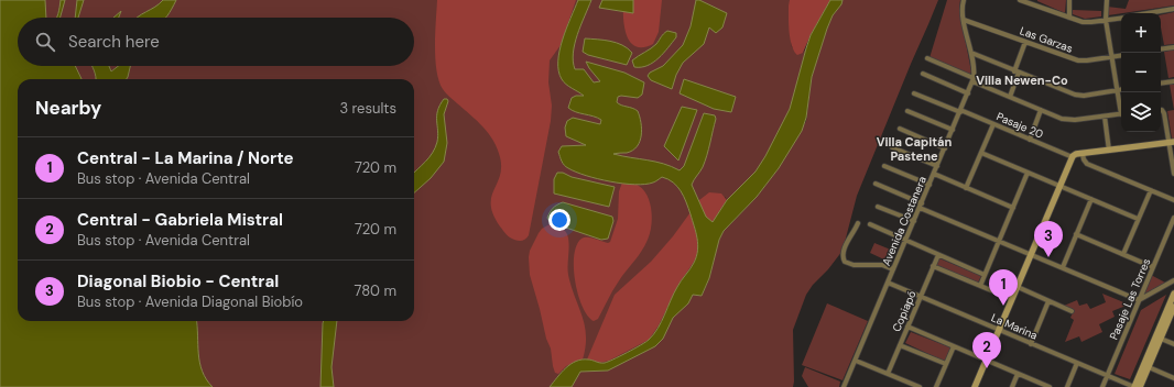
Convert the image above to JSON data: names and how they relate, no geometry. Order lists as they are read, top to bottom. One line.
{"streets":{"street":["Las Garzas","Pasaje 20","Avenida Costanera","Pasaje Las Torres","Copiapó","La Marina"]},"crossings":[["Las Garzas","Avenida Costanera"],["Pasaje 20","Avenida Costanera"],["Avenida Costanera","La Marina"],["Pasaje Las Torres","La Marina"],["Copiapó","La Marina"]],"districts":["Villa Newen-Co","Villa Capitán Pastene"],"page":{"map_buttons":["+","−"],"search":"Search here","heading":["Nearby","3 results"],"list":[{"mark":"1","name":"Central - La Marina / Norte","note":"Bus stop · Avenida Central","value":"720 m"},{"mark":"2","name":"Central - Gabriela Mistral","note":"Bus stop · Avenida Central","value":"720 m"},{"mark":"3","name":"Diagonal Biobio - Central","note":"Bus stop · Avenida Diagonal Biobío","value":"780 m"}],"pins":["3","1","2"]}}
